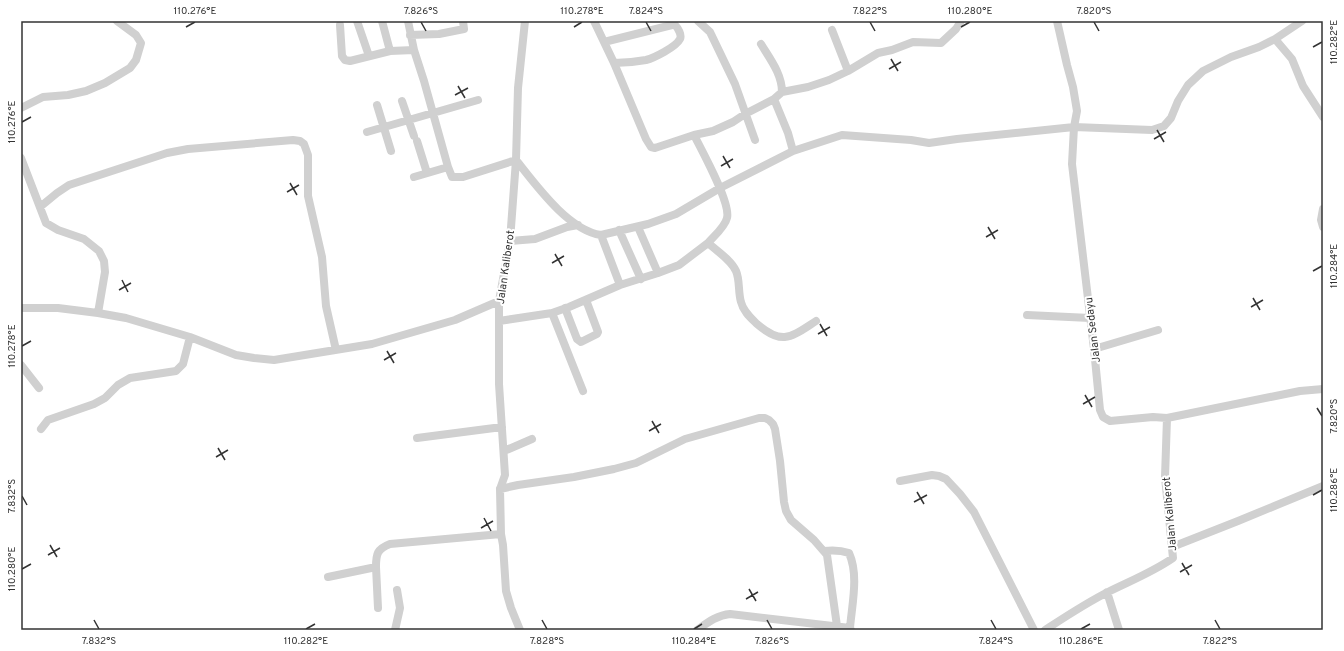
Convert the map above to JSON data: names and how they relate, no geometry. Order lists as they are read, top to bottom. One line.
{"streets":{"street":["Jalan Kaliberot","Jalan Sedayu"]},"crossings":[["Jalan Kaliberot","Jalan Sedayu"]],"coordinates":["110.276°E","7.826°S","110.278°E","7.824°S","7.822°S","110.280°E","7.820°S","110.282°E","110.284°E","110.286°E","7.832°S","7.828°S"]}
